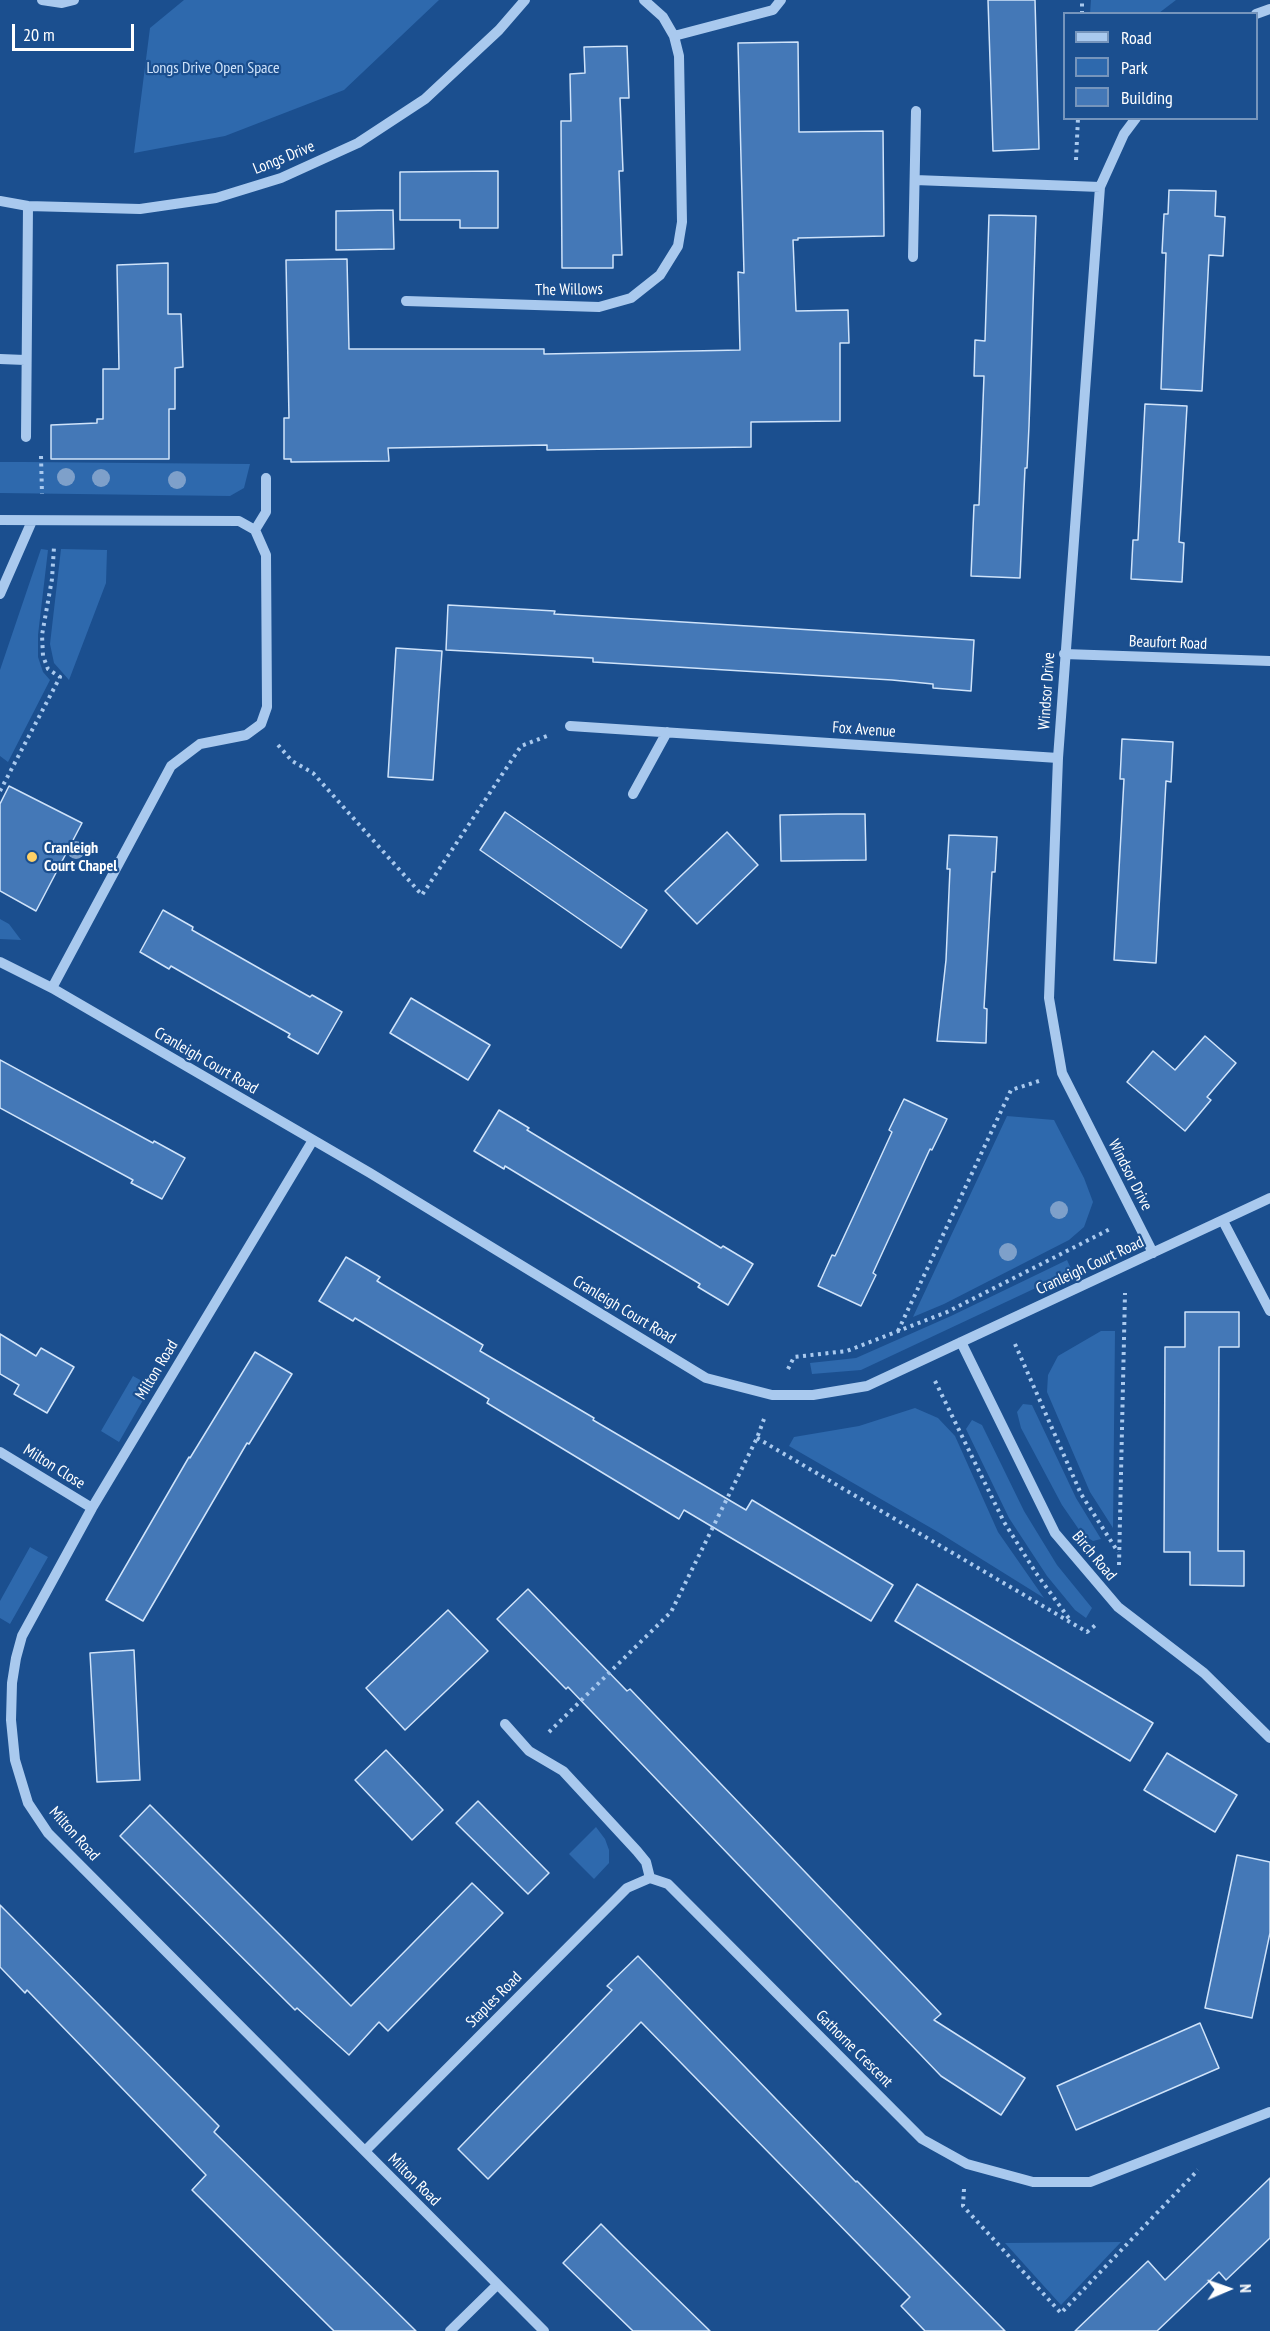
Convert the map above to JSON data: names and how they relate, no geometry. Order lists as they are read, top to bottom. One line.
{"streets":{"street":["Longs Drive","The Willows","Beaufort Road","Windsor Drive","Fox Avenue","Cranleigh Court Road","Milton Road","Milton Close","Birch Road","Staples Road","Gathorne Crescent"]},"crossings":[["Beaufort Road","Windsor Drive"],["Windsor Drive","Fox Avenue"],["Windsor Drive","Cranleigh Court Road"],["Cranleigh Court Road","Milton Road"],["Cranleigh Court Road","Birch Road"],["Milton Road","Milton Close"],["Milton Road","Staples Road"],["Staples Road","Gathorne Crescent"]],"parks":["Longs Drive Open Space"],"places":["Cranleigh Court Chapel"],"legend":["Road","Park","Building"],"scale_bar":"20 m","north":"right"}
